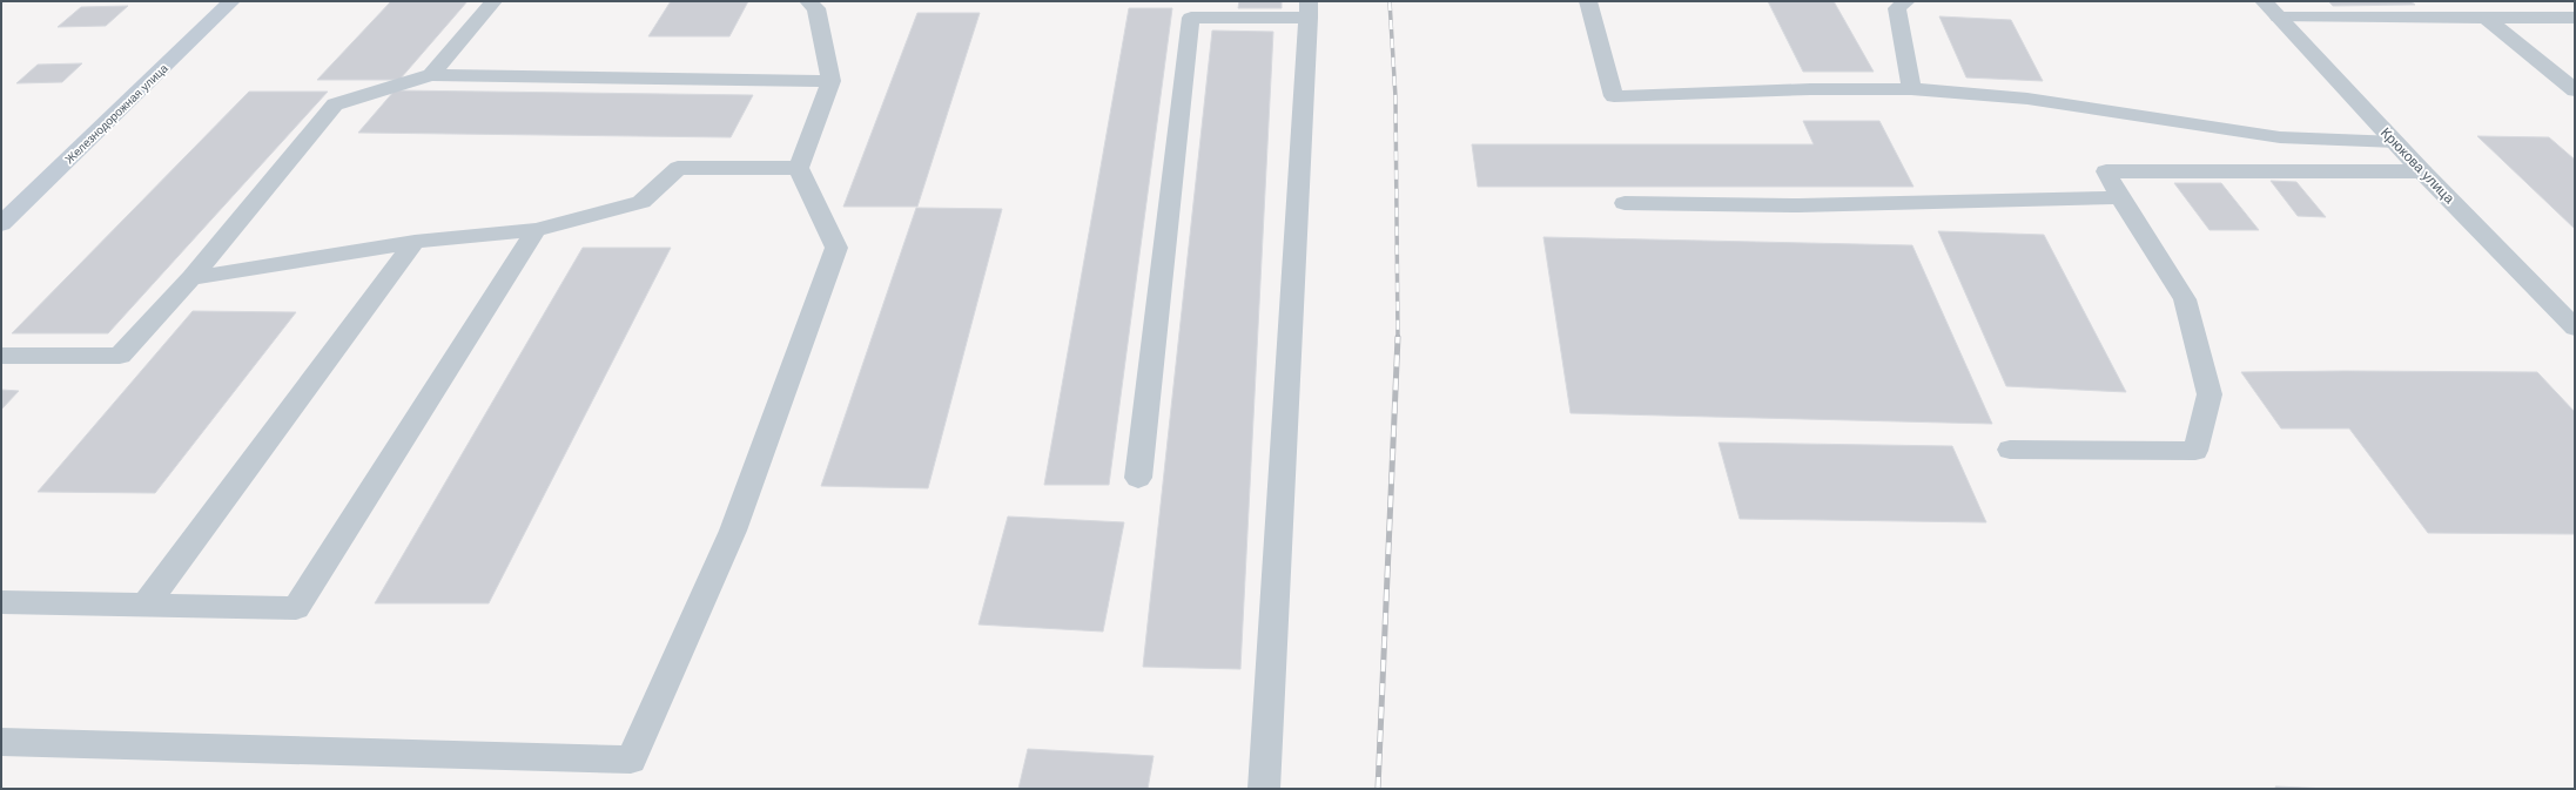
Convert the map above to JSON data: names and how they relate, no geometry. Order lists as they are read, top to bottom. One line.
{"streets":{"main road":["Железнодорожная улица"],"street":["Крюкова улица"]}}
